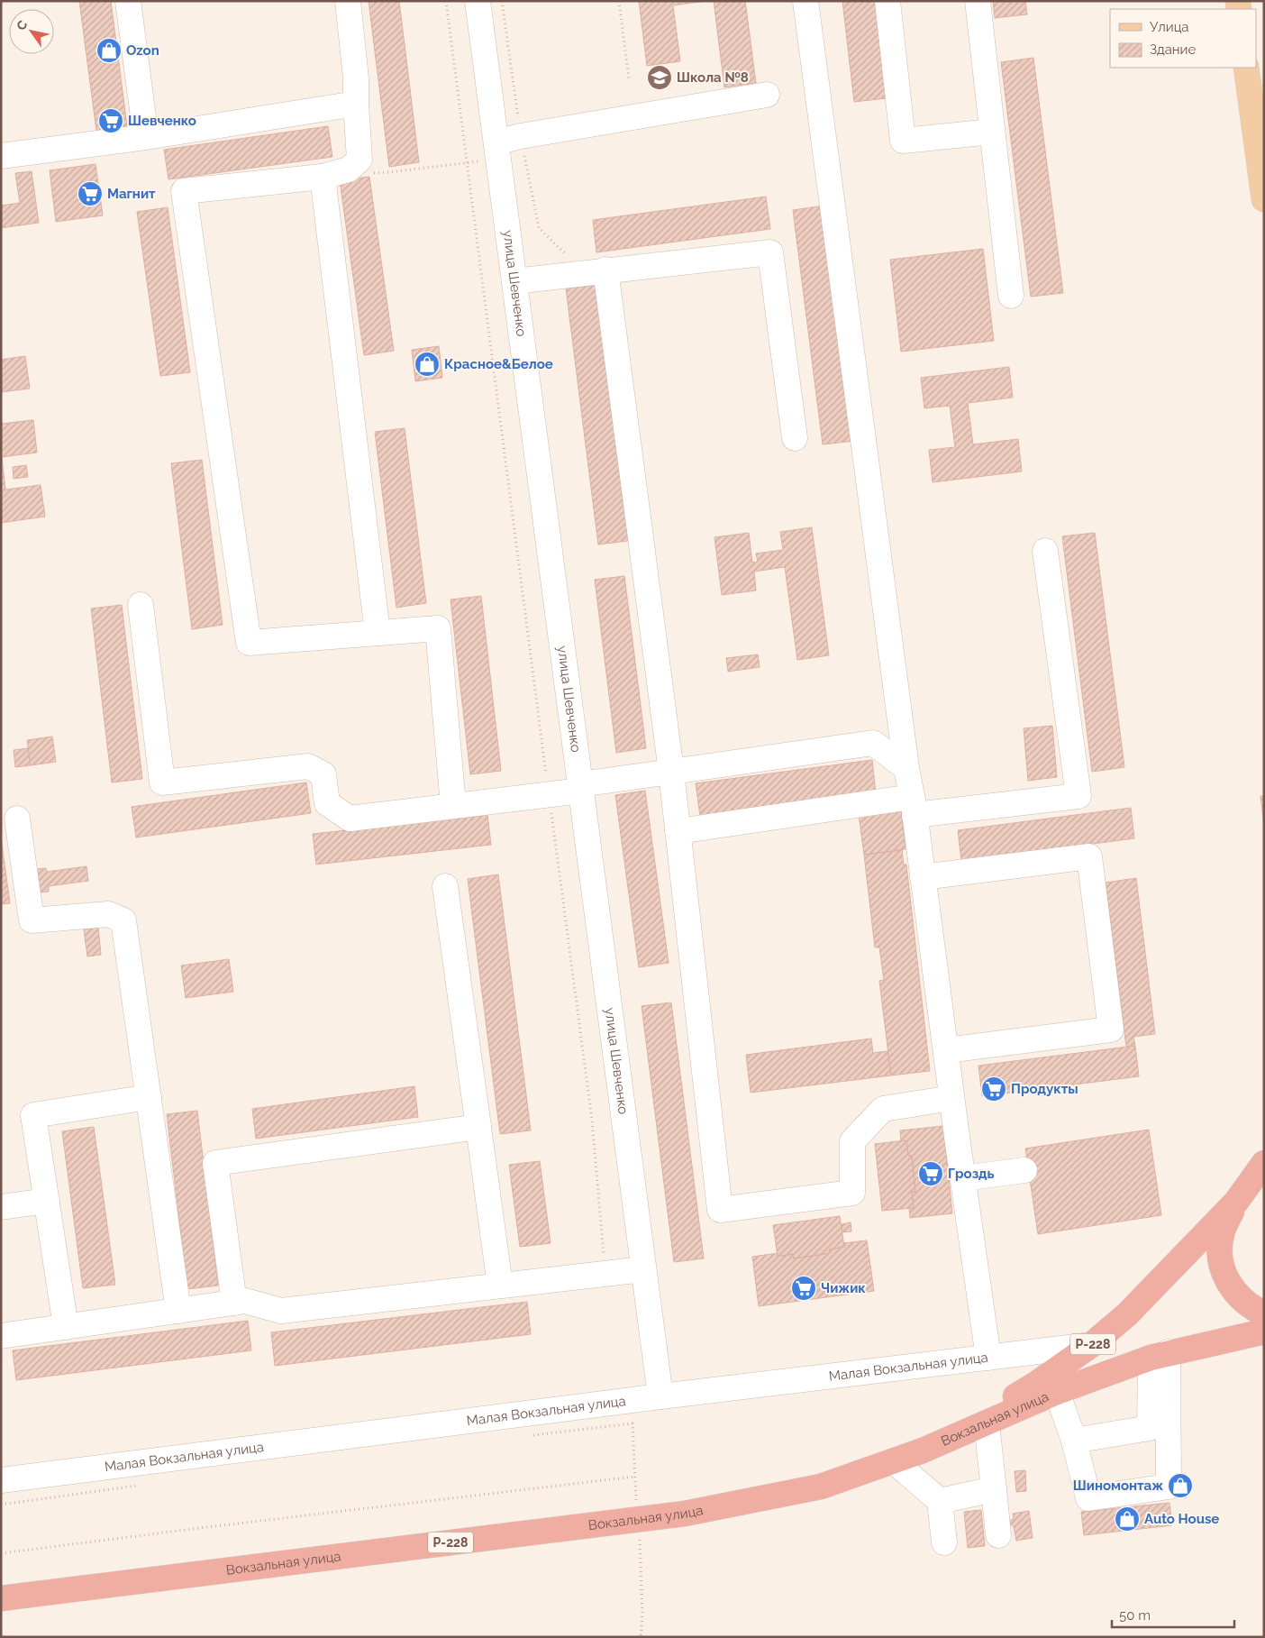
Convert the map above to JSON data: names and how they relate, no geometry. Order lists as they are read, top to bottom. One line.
{"streets":{"highway":["Р-228","Вокзальная улица"],"street":["улица Шевченко","Малая Вокзальная улица"]},"crossings":[["улица Шевченко","Малая Вокзальная улица"],["Р-228","Малая Вокзальная улица"],["Р-228","Вокзальная улица"]],"places":{"shop":["Ozon","Красное&Белое","Шиномонтаж","Auto House"],"school or university":["Школа №8"],"supermarket":["Шевченко","Магнит","Продукты","Гроздь","Чижик"]},"legend":["Улица","Здание"],"scale_bar":"50 m","north":"top left"}
